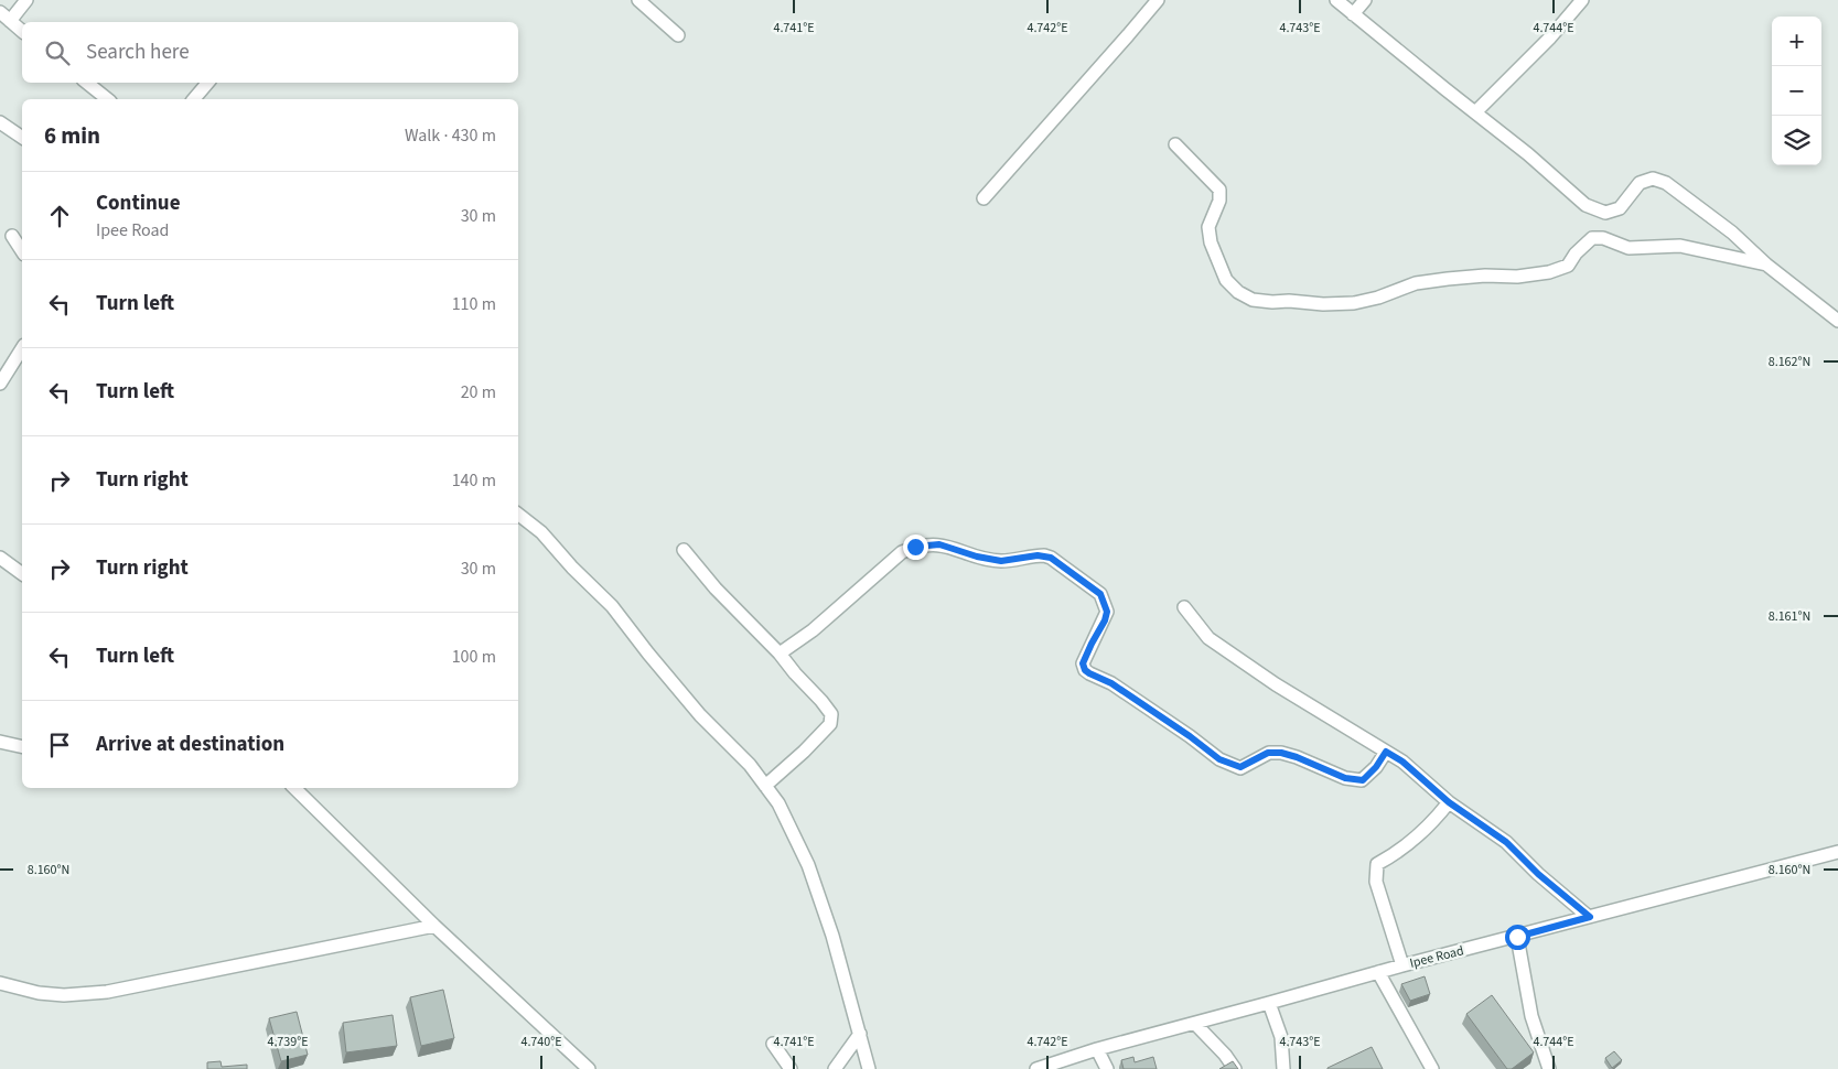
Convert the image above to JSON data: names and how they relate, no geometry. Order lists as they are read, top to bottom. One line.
{"streets":{"street":["Ipee Road"]},"page":{"map_buttons":["+","−"],"search":"Search here","heading":["6 min","Walk · 430 m"],"list":[["Continue","Ipee Road","30 m"],["Turn left","110 m"],["Turn left","20 m"],["Turn right","140 m"],["Turn right","30 m"],["Turn left","100 m"],"Arrive at destination"]},"coordinates":["4.741°E","4.742°E","4.743°E","4.744°E","8.162°N","8.161°N","8.160°N","4.739°E","4.740°E"]}
